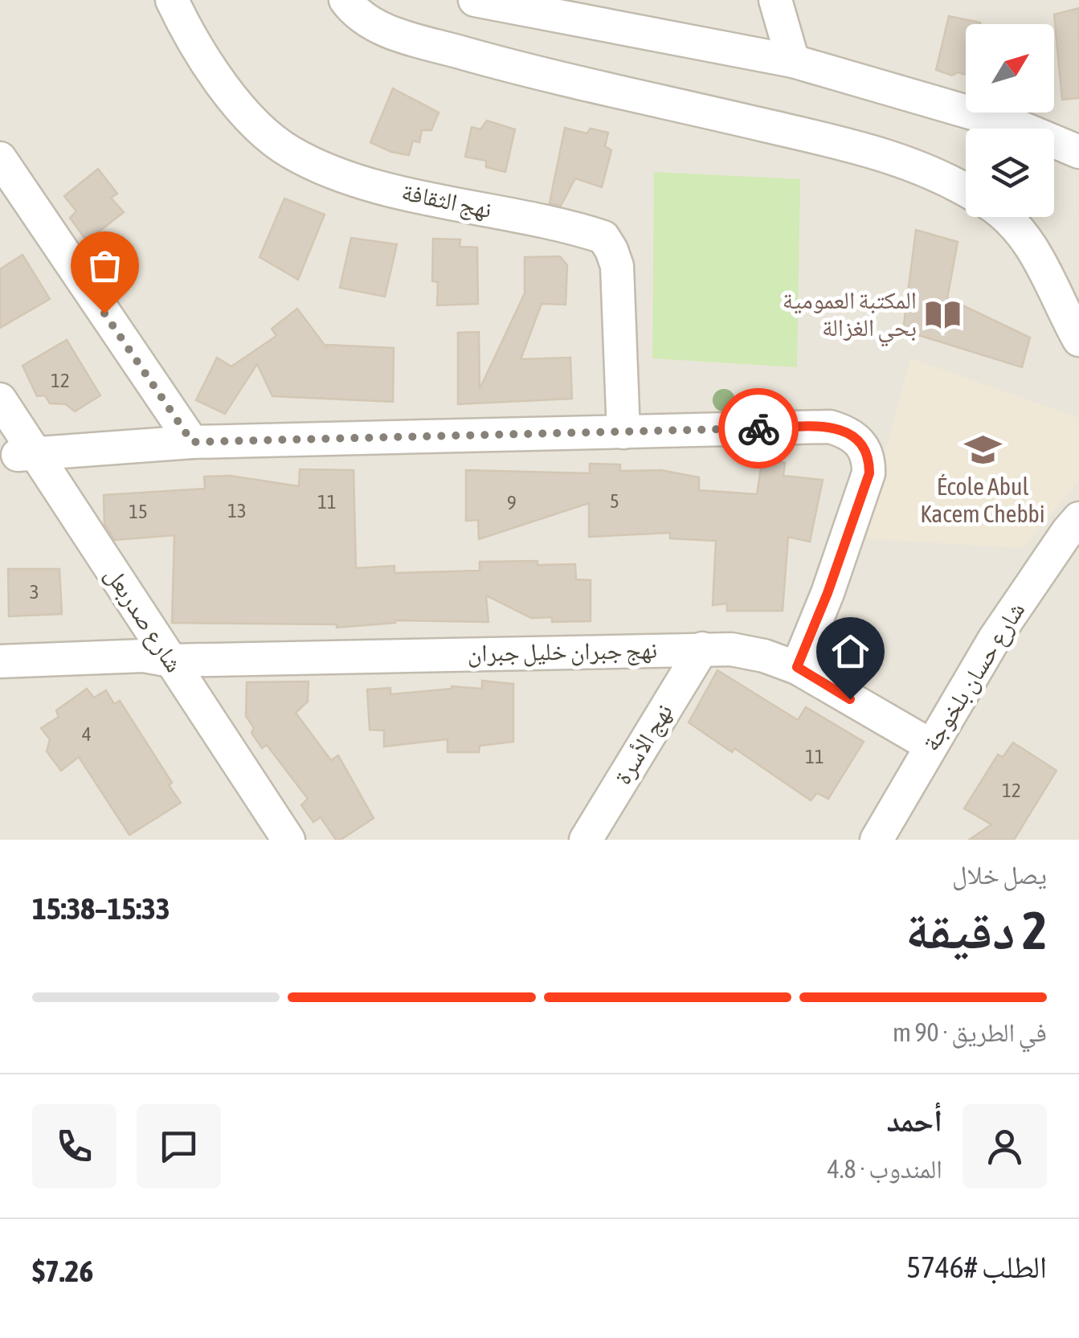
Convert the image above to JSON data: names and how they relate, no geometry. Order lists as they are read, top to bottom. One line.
{"streets":{"street":["نهج الثقافة","شارع صدربعل","نهج جبران خليل جبران","شارع حسان بلخوجة","نهج الأسرة"]},"crossings":[["شارع صدربعل","نهج جبران خليل جبران"],["نهج جبران خليل جبران","شارع حسان بلخوجة"],["نهج جبران خليل جبران","نهج الأسرة"]],"places":{"library":["المكتبة العمومية بحي الغزالة"],"school or university":["École Abul Kacem Chebbi"]},"house_numbers":["12","5","11","9","13","15","3","4","11","12"],"north":"top right","page":{"heading":["2 دقيقة","يصل خلال","15:33–15:38"],"panel":["أحمد","المندوب · 4.8","الطلب #5746","$7.26"],"bar":"في الطريق · 90 m"}}
